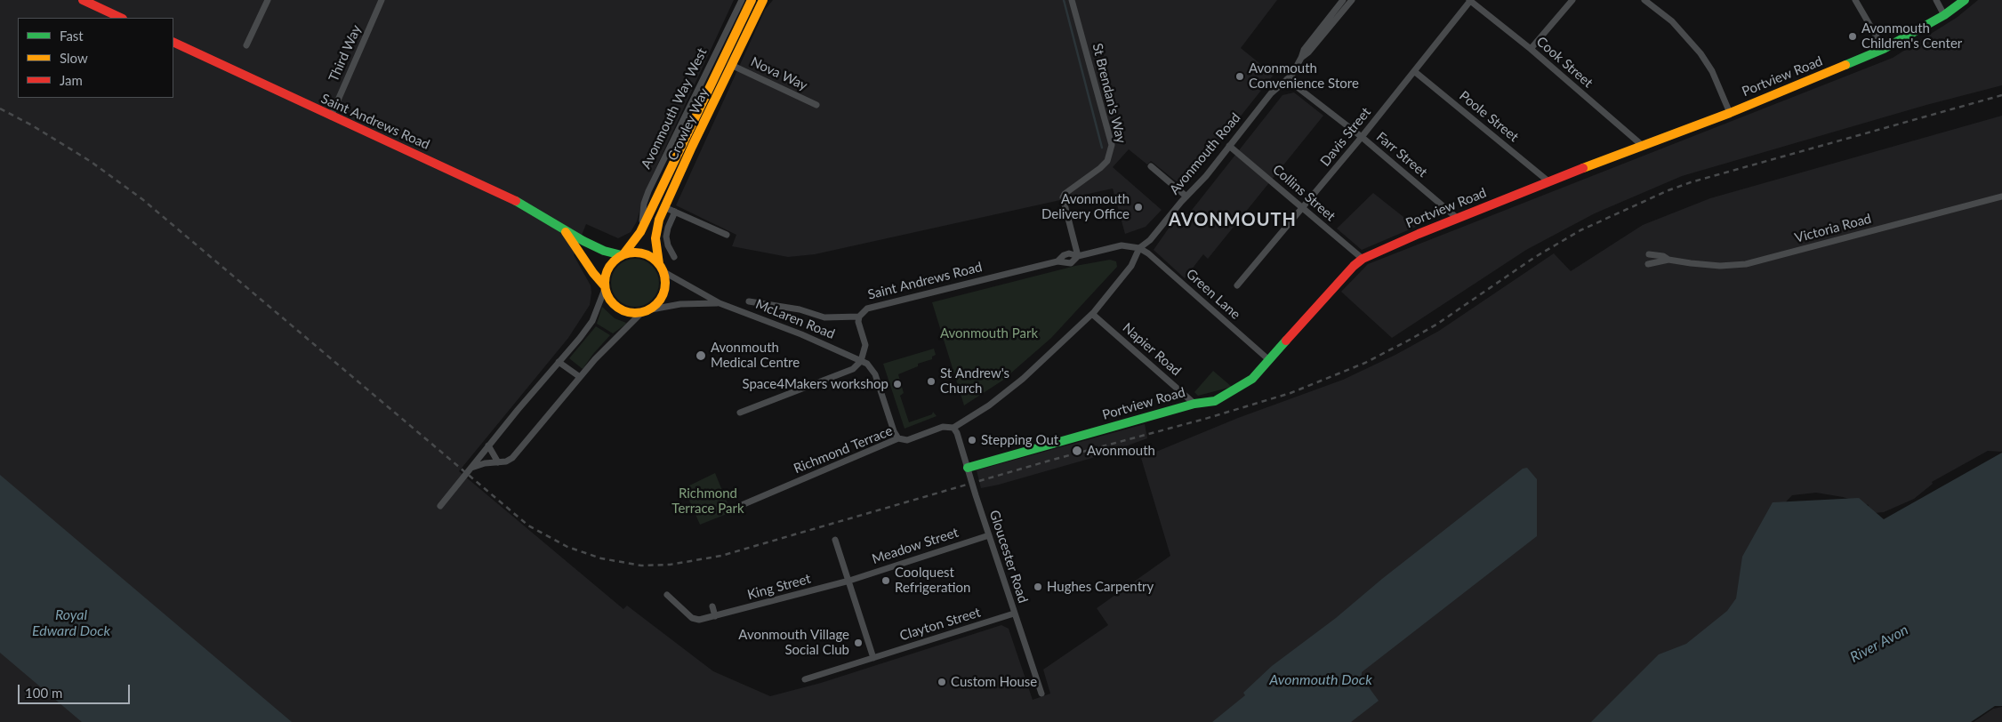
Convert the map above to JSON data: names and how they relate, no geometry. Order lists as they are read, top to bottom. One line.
{"streets":{"main road":["Portview Road","Saint Andrews Road","Crowley Way"],"street":["Third Way","Cook Street","Nova Way","St Brendan's Way","Avonmouth Way West","Poole Street","Davis Street","Avonmouth Road","Farr Street","Collins Street","Victoria Road","Green Lane","McLaren Road","Napier Road","Richmond Terrace","Meadow Street","Gloucester Road","King Street","Clayton Street"]},"crossings":[["Third Way","Saint Andrews Road"],["Cook Street","Portview Road"],["Cook Street","Davis Street"],["Nova Way","Crowley Way"],["Portview Road","Poole Street"],["Portview Road","Farr Street"],["Portview Road","Collins Street"],["Portview Road","Green Lane"],["Portview Road","Napier Road"],["Portview Road","Gloucester Road"],["St Brendan's Way","Saint Andrews Road"],["Avonmouth Way West","Crowley Way"],["Poole Street","Davis Street"],["Saint Andrews Road","Crowley Way"],["Saint Andrews Road","Avonmouth Road"],["Saint Andrews Road","Green Lane"],["Saint Andrews Road","McLaren Road"],["Crowley Way","McLaren Road"],["Davis Street","Farr Street"],["Davis Street","Collins Street"],["Avonmouth Road","Farr Street"],["Avonmouth Road","Collins Street"],["Avonmouth Road","Green Lane"],["Avonmouth Road","Napier Road"],["Avonmouth Road","Richmond Terrace"],["Avonmouth Road","Gloucester Road"],["McLaren Road","Richmond Terrace"],["Richmond Terrace","Gloucester Road"],["Meadow Street","Gloucester Road"],["Meadow Street","King Street"],["Gloucester Road","Clayton Street"]],"districts":["AVONMOUTH"],"water":["Royal Edward Dock","River Avon","Avonmouth Dock"],"parks":["Avonmouth Park","Richmond Terrace Park"],"places":["Avonmouth Children's Center","Avonmouth Convenience Store","Avonmouth Delivery Office","Avonmouth Medical Centre","St Andrew's Church","Space4Makers workshop","Stepping Out","Avonmouth","Coolquest Refrigeration","Hughes Carpentry","Avonmouth Village Social Club","Custom House"],"legend":["Fast","Slow","Jam"],"scale_bar":"100 m"}
